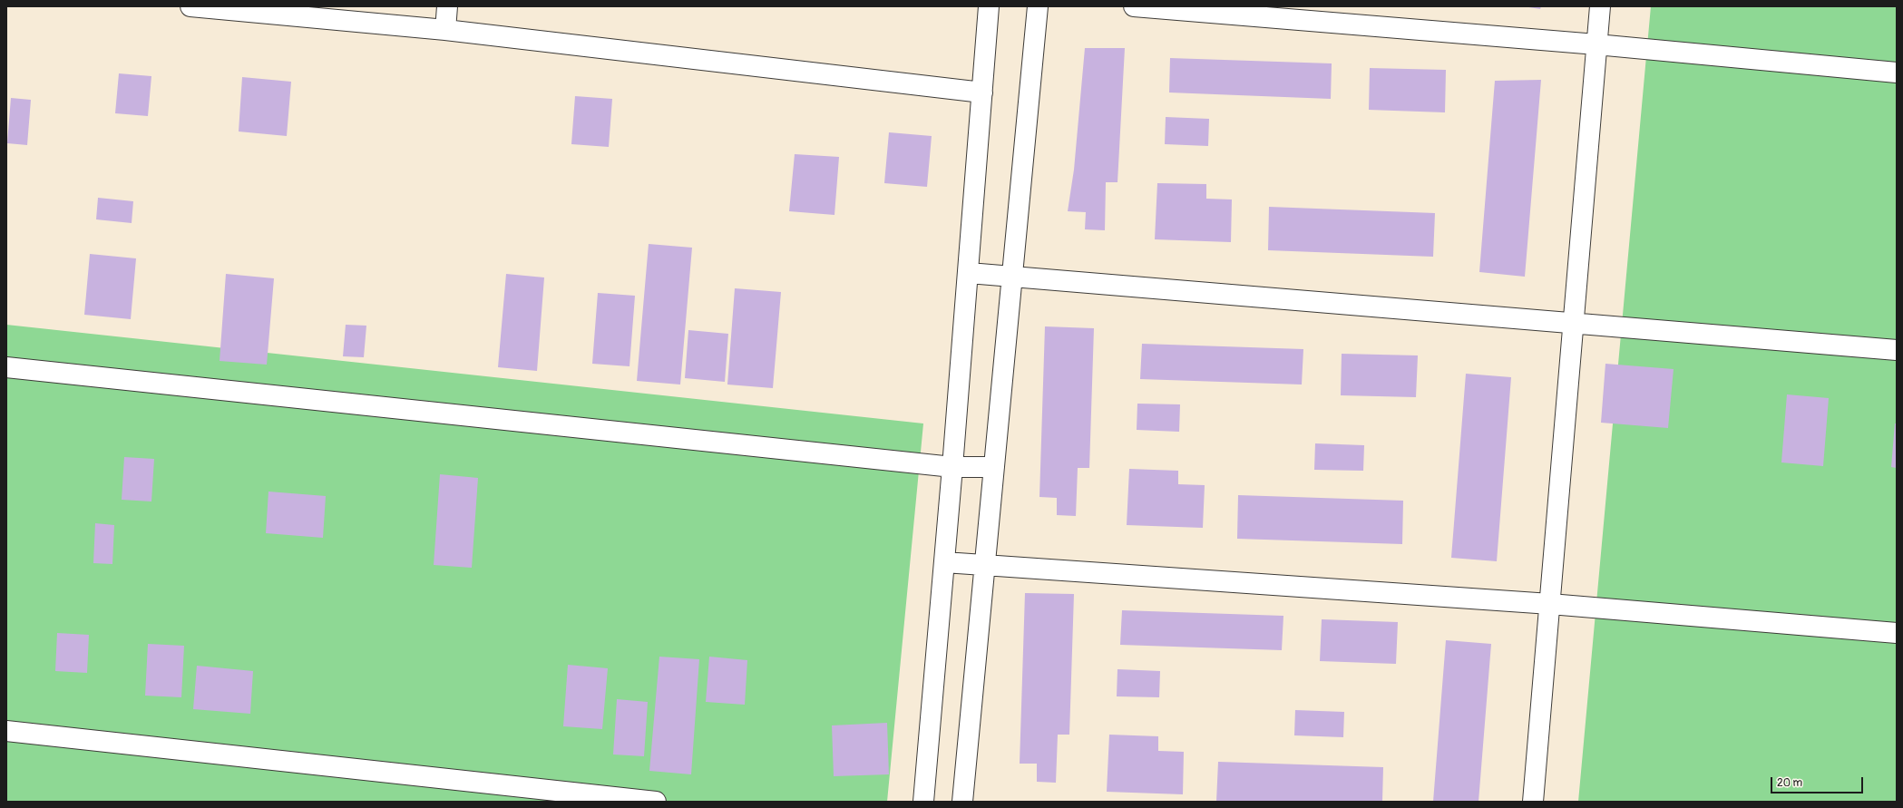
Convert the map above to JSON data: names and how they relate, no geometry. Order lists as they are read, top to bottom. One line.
{"scale_bar":"20 m"}
